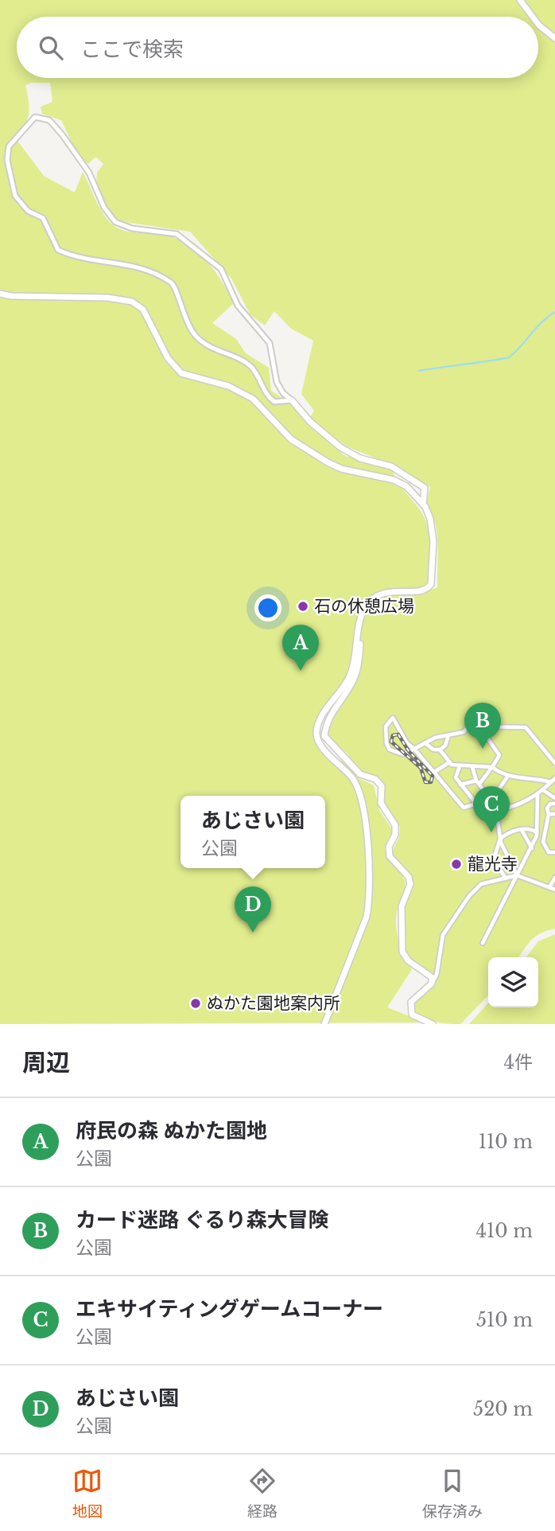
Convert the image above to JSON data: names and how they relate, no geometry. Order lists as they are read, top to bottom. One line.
{"places":["石の休憩広場","龍光寺","ぬかた園地案内所"],"page":{"search":"ここで検索","pins":["A","B","C","D"],"popup":["あじさい園","公園"],"heading":["周辺","4件"],"list":[{"mark":"A","name":"府民の森 ぬかた園地","note":"公園","value":"110 m"},{"mark":"B","name":"カード迷路 ぐるり森大冒険","note":"公園","value":"410 m"},{"mark":"C","name":"エキサイティングゲームコーナー","note":"公園","value":"510 m"},{"mark":"D","name":"あじさい園","note":"公園","value":"520 m"}],"nav":["地図","経路","保存済み"]}}
